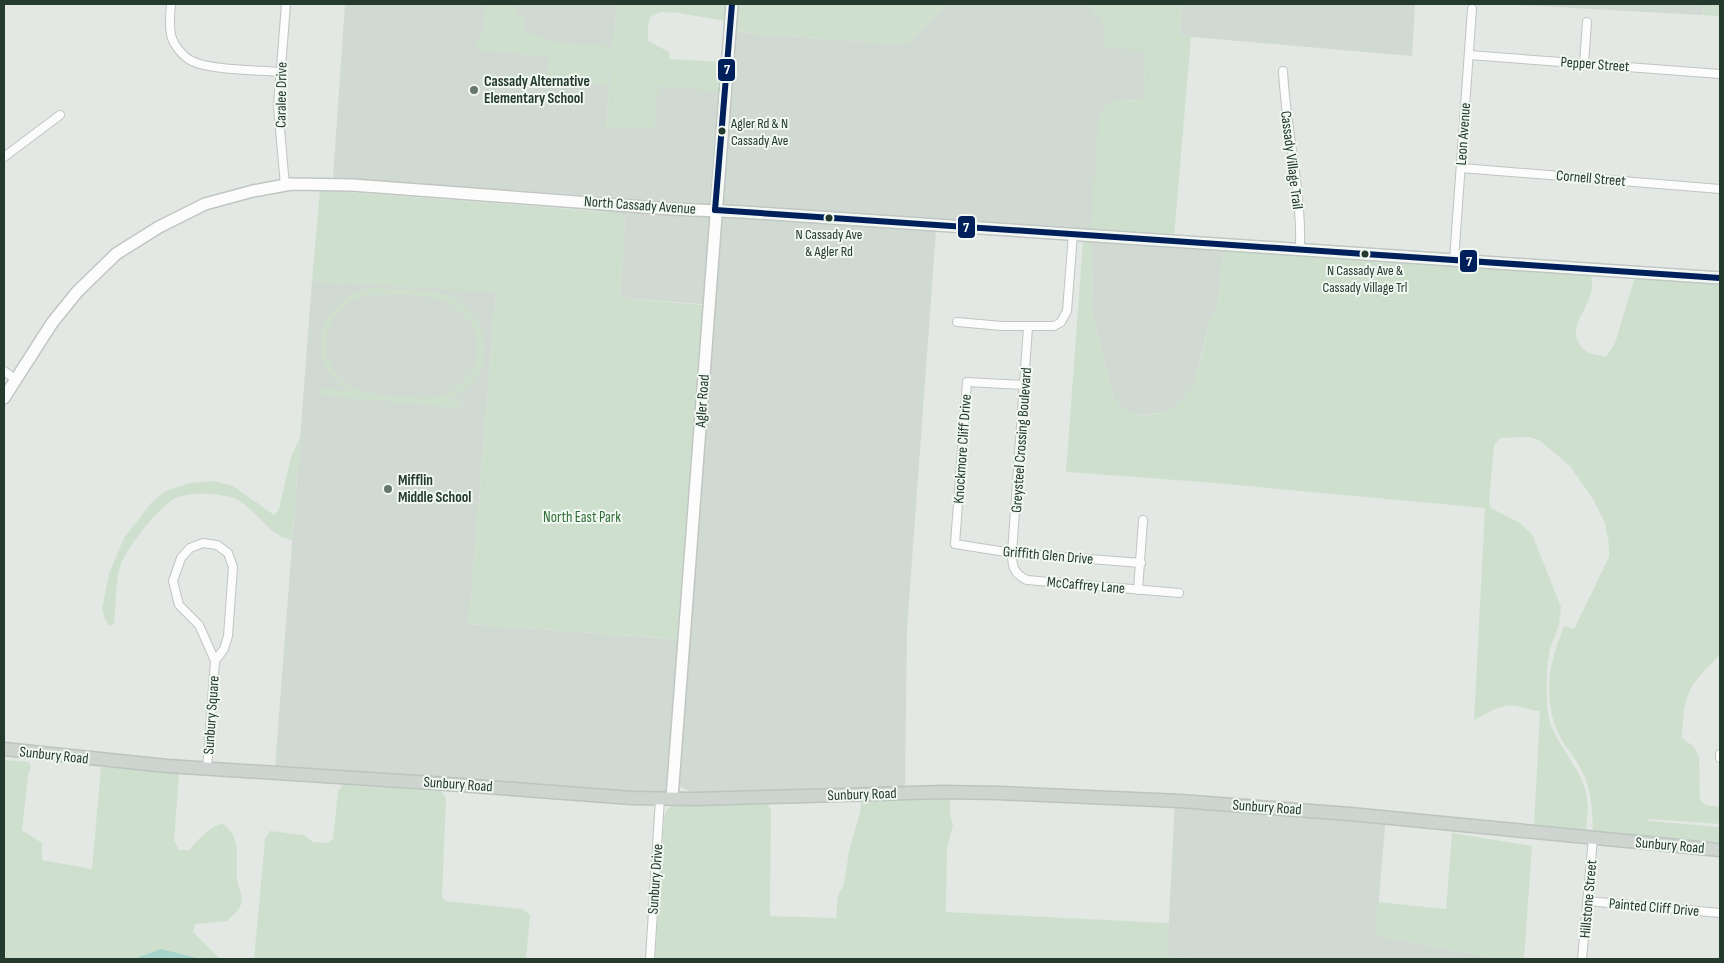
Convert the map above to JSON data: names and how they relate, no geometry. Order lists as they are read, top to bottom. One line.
{"streets":{"main road":["North Cassady Avenue","Agler Road","Sunbury Road"],"street":["Pepper Street","Caralee Drive","Leon Avenue","Cassady Village Trail","Cornell Street","Greysteel Crossing Boulevard","Knockmore Cliff Drive","Griffith Glen Drive","McCaffrey Lane","Sunbury Square","Sunbury Drive","Hillstone Street","Painted Cliff Drive"]},"crossings":[["Pepper Street","Leon Avenue"],["Caralee Drive","North Cassady Avenue"],["Leon Avenue","Cornell Street"],["Leon Avenue","North Cassady Avenue"],["Cassady Village Trail","North Cassady Avenue"],["North Cassady Avenue","Agler Road"],["Agler Road","Sunbury Road"],["Agler Road","Sunbury Drive"],["Greysteel Crossing Boulevard","Knockmore Cliff Drive"],["Greysteel Crossing Boulevard","Griffith Glen Drive"],["Greysteel Crossing Boulevard","McCaffrey Lane"],["Knockmore Cliff Drive","Griffith Glen Drive"],["Griffith Glen Drive","McCaffrey Lane"],["Sunbury Square","Sunbury Road"],["Sunbury Road","Sunbury Drive"],["Sunbury Road","Hillstone Street"],["Hillstone Street","Painted Cliff Drive"]],"parks":["North East Park"],"places":["Cassady Alternative Elementary School","Agler Rd & N Cassady Ave","N Cassady Ave & Agler Rd","N Cassady Ave & Cassady Village Trl","Mifflin Middle School"],"lines":["transit line 7"]}
